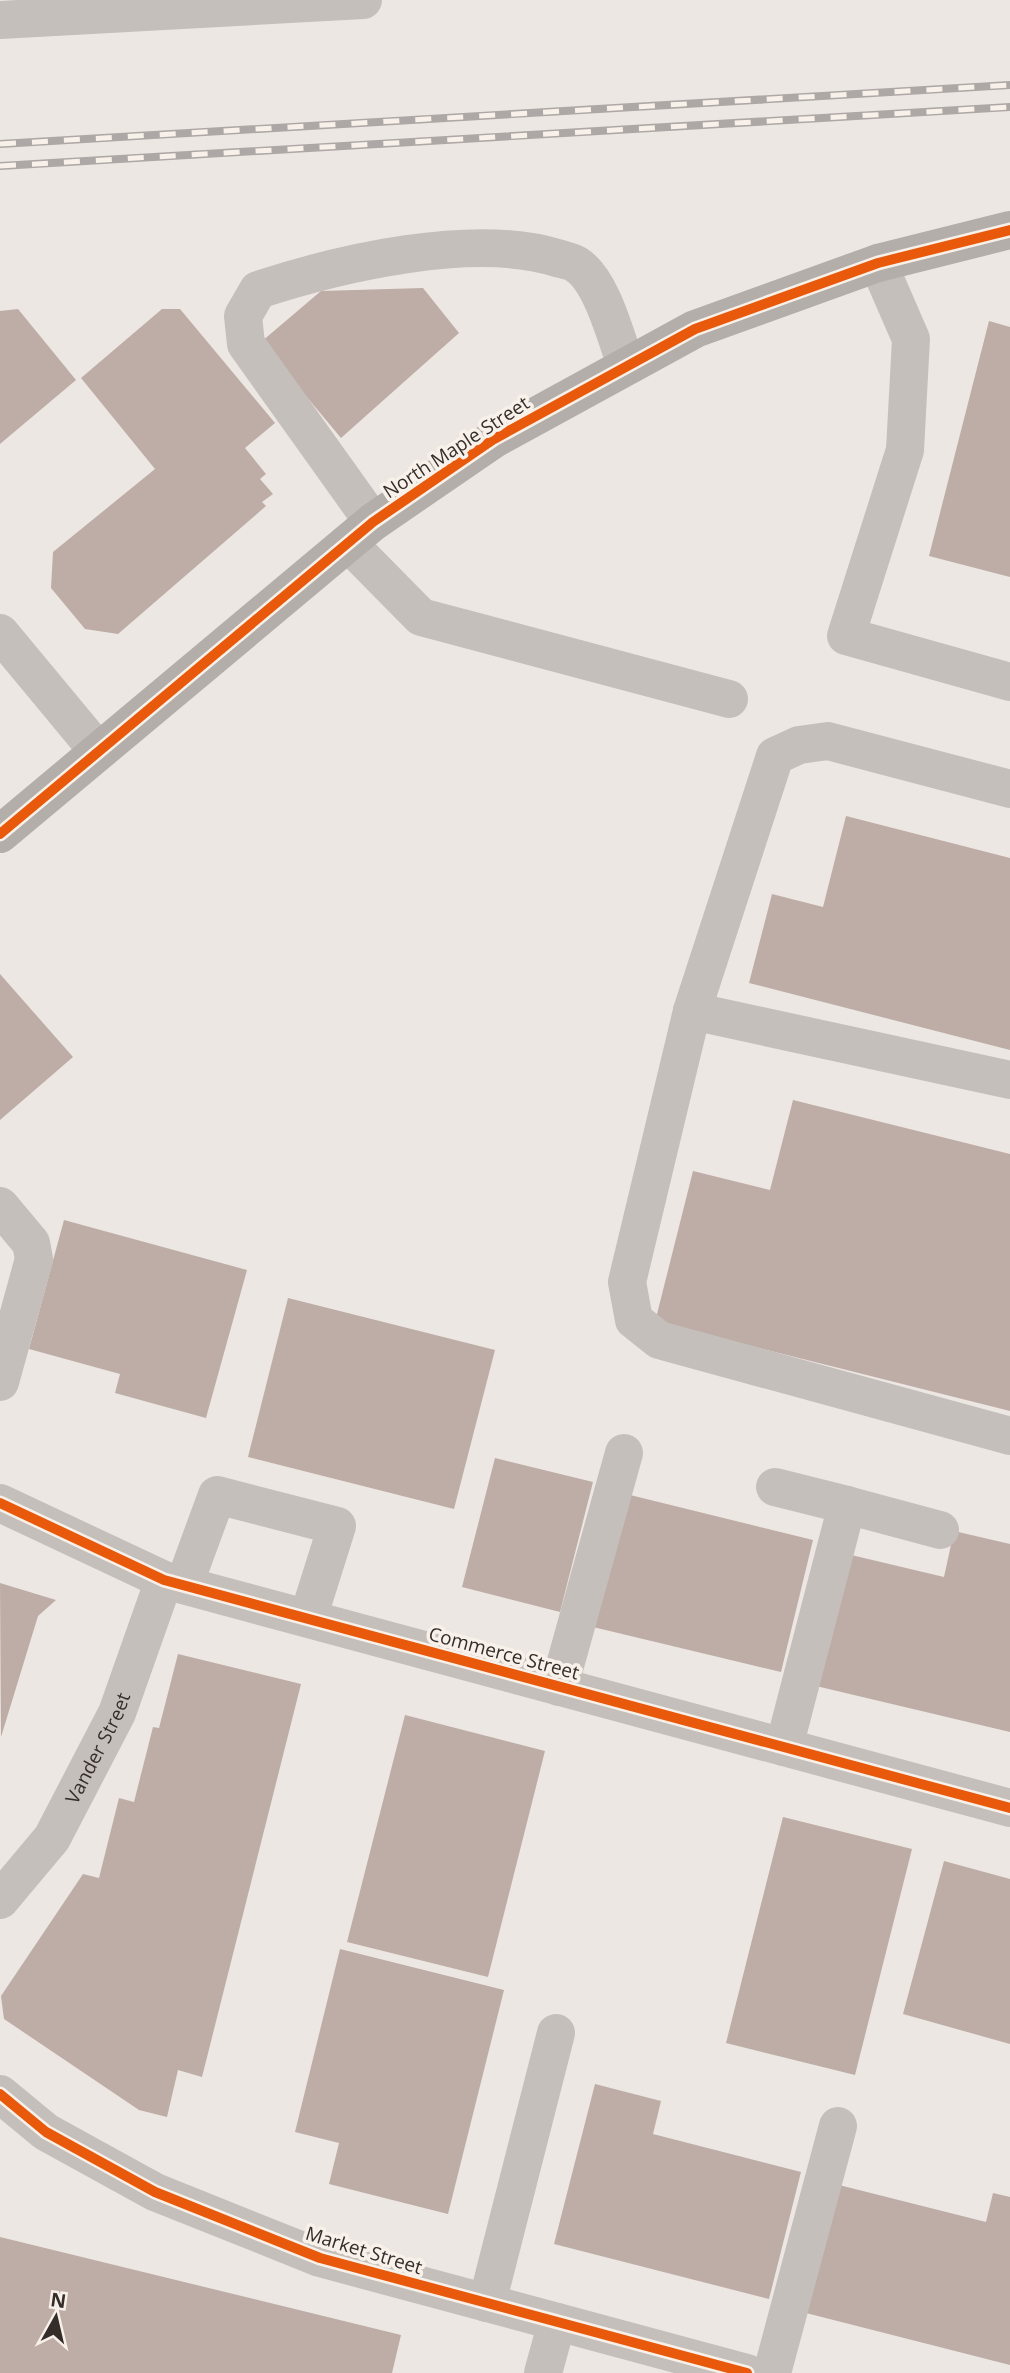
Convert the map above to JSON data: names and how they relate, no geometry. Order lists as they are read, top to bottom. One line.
{"streets":{"main road":["North Maple Street"],"street":["Commerce Street","Vander Street","Market Street"]},"crossings":[["Commerce Street","Vander Street"]],"north":"top"}
